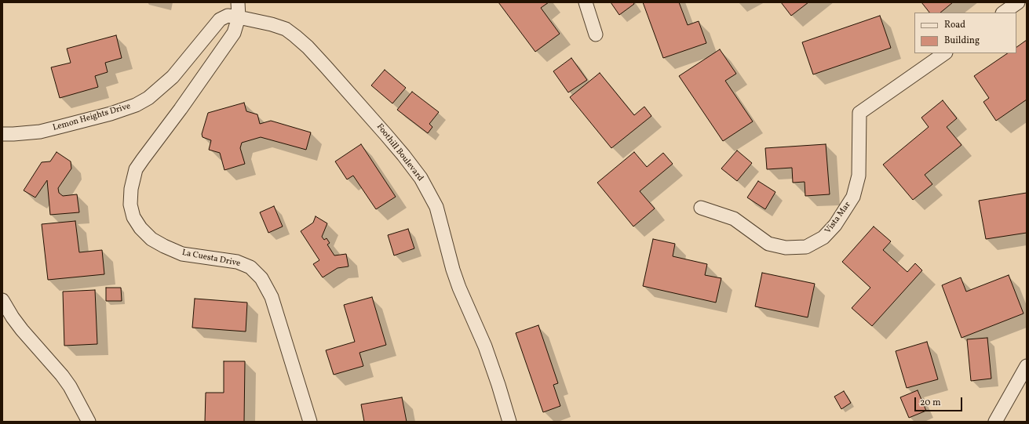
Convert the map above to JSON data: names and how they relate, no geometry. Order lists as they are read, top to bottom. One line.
{"streets":{"street":["Lemon Heights Drive","Foothill Boulevard","Vista Mar","La Cuesta Drive"]},"crossings":[["Lemon Heights Drive","Foothill Boulevard"],["Lemon Heights Drive","La Cuesta Drive"],["Foothill Boulevard","La Cuesta Drive"]],"legend":["Road","Building"],"scale_bar":"20 m"}
